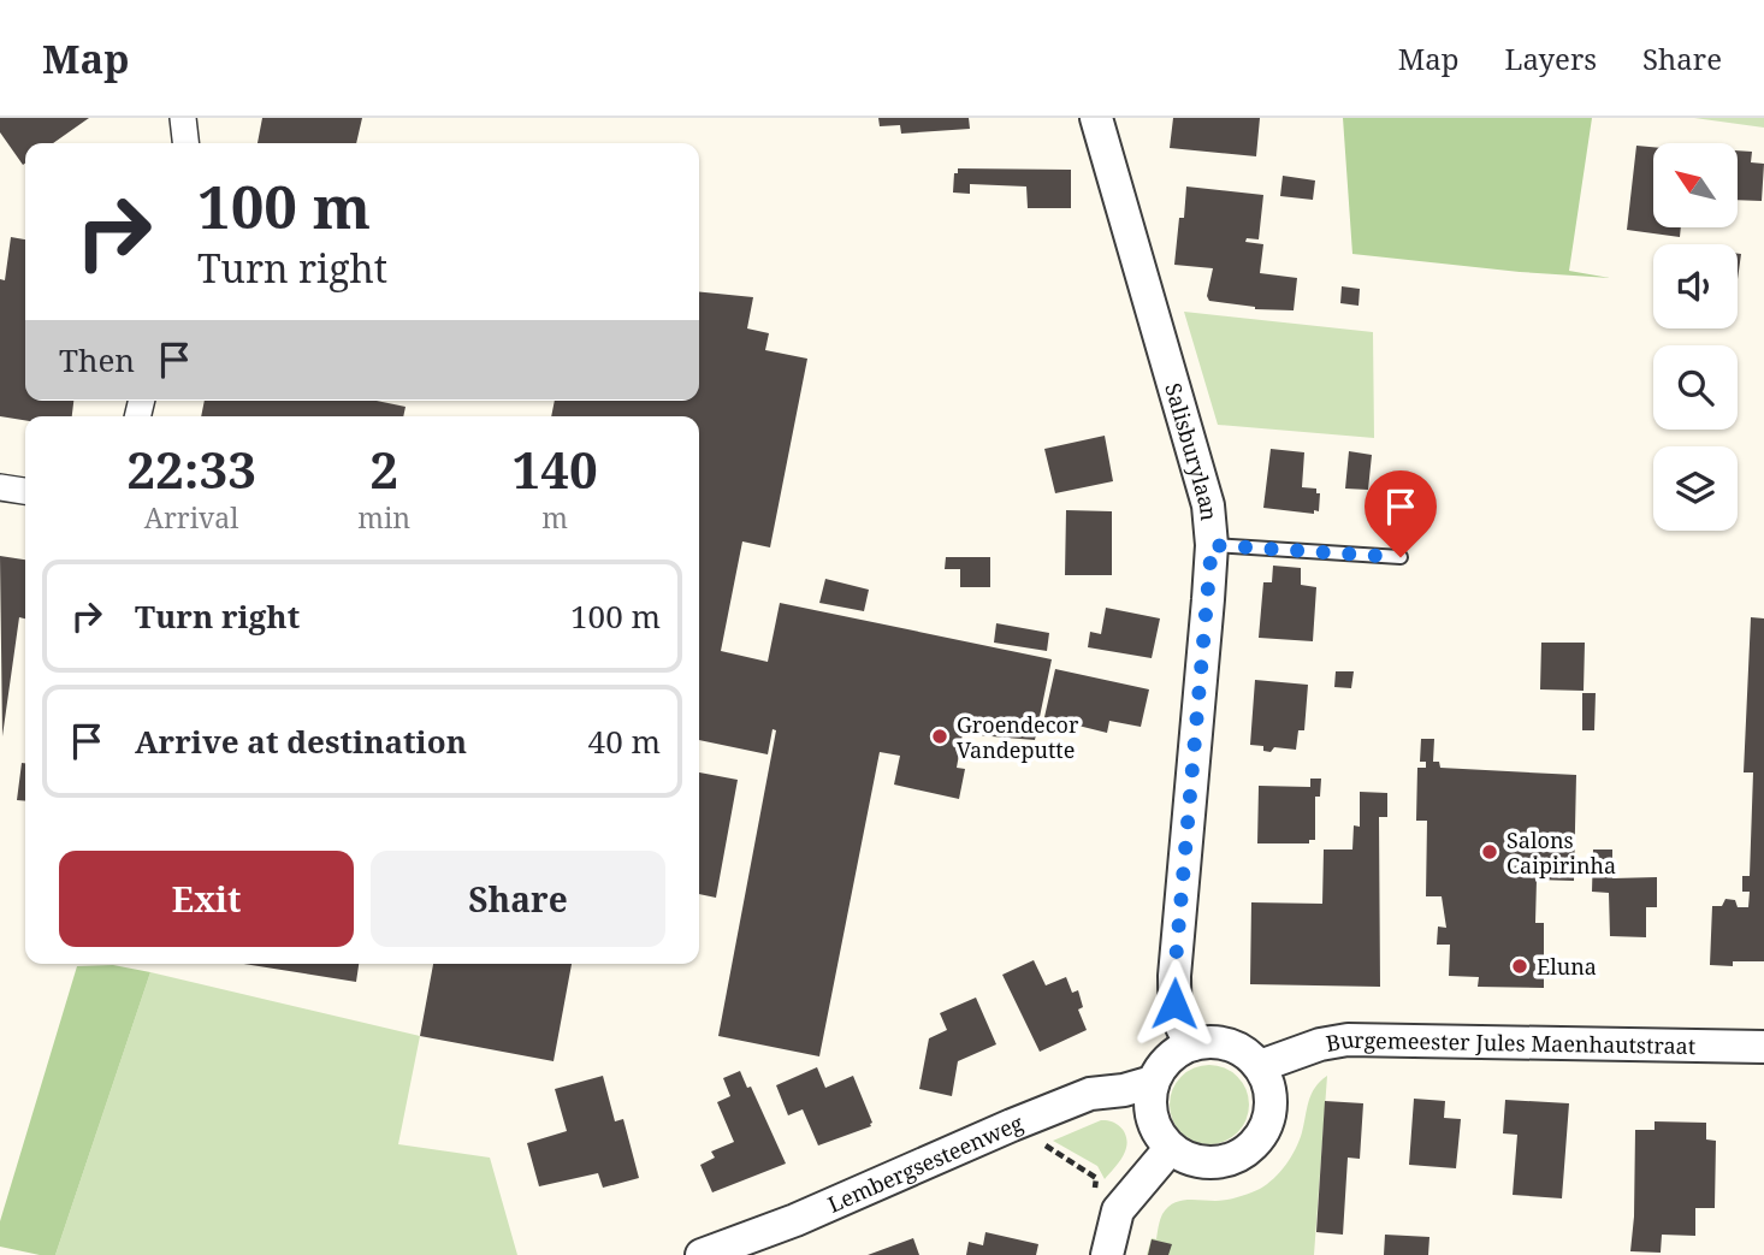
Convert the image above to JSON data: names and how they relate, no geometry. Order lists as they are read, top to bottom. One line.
{"streets":{"street":["Salisburylaan","Burgemeester Jules Maenhautstraat","Lembergsesteenweg"]},"crossings":[["Salisburylaan","Burgemeester Jules Maenhautstraat"],["Salisburylaan","Lembergsesteenweg"],["Burgemeester Jules Maenhautstraat","Lembergsesteenweg"]],"places":["Groendecor Vandeputte","Salons Caipirinha","Eluna"],"north":"top left","page":{"header":"Map","nav":["Map","Layers","Share"],"turn":["100 m","Turn right"],"then":"Then","eta":["22:33","Arrival","2","min","140","m"],"list":[{"name":"Turn right","value":"100 m"},{"name":"Arrive at destination","value":"40 m"}],"buttons":["Exit","Share"]}}
